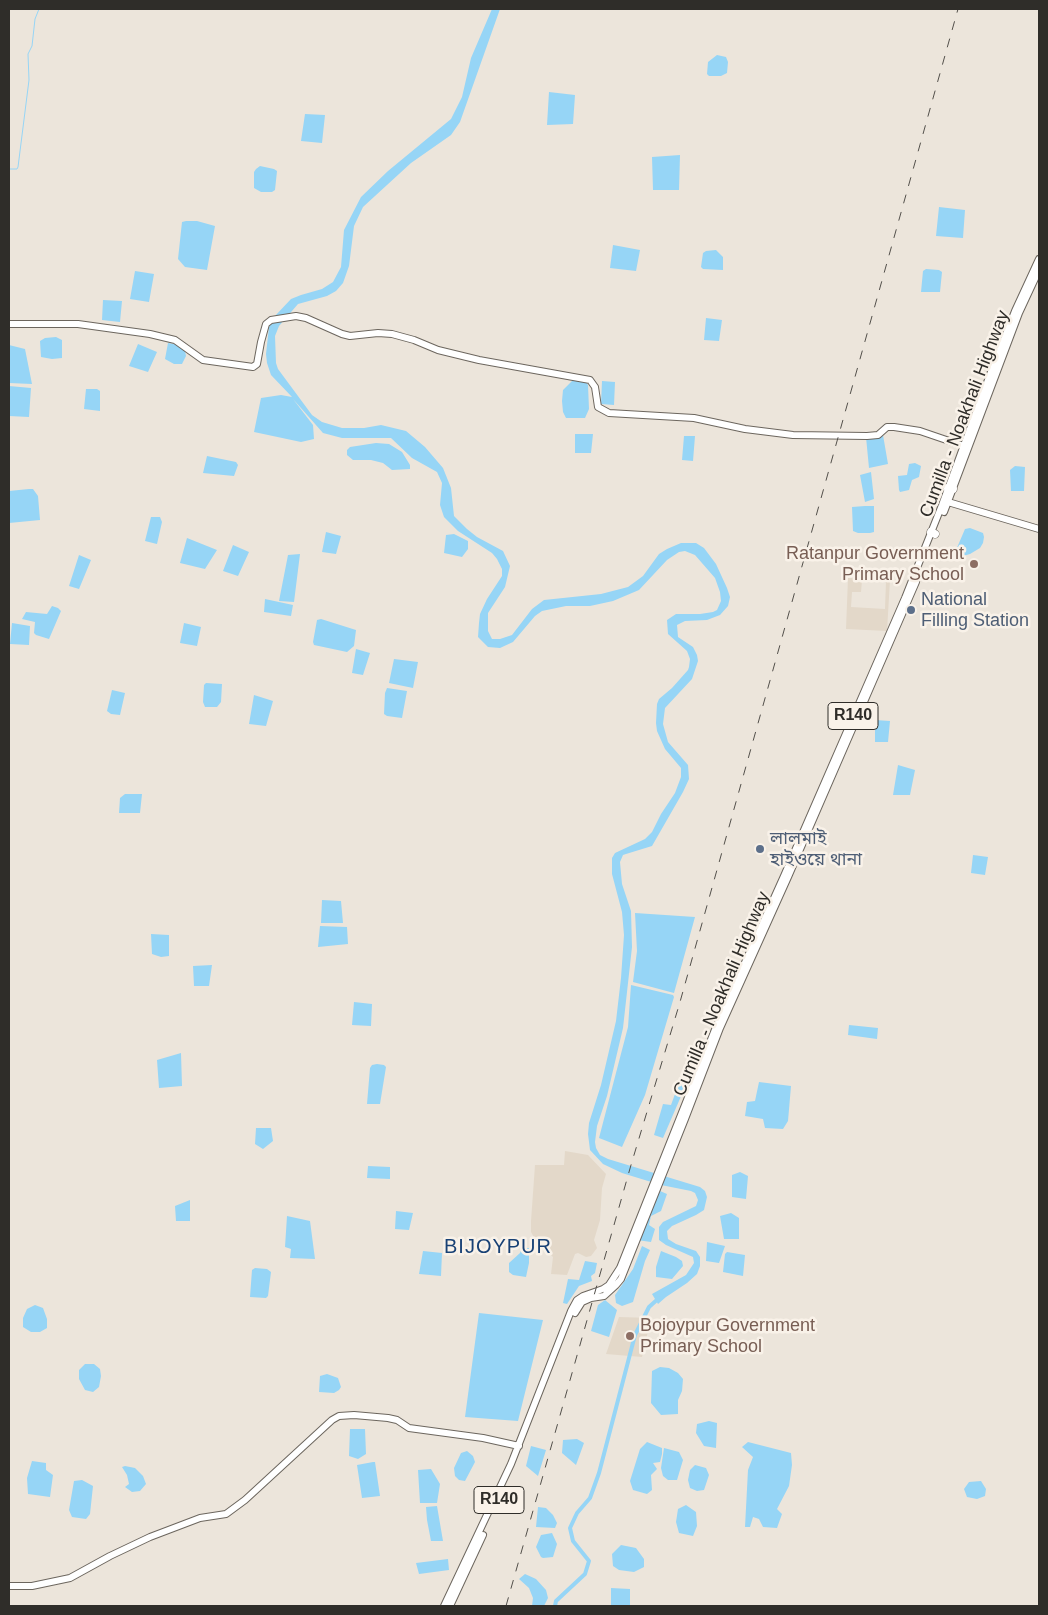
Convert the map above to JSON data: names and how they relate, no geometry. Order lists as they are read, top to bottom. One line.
{"streets":{"main road":["Cumilla - Noakhali Highway","R140"]},"crossings":[["Cumilla - Noakhali Highway","R140"]],"districts":["BIJOYPUR"],"places":["Ratanpur Government Primary School","National Filling Station","লালমাই হাইওয়ে থানা","Bojoypur Government Primary School"]}
